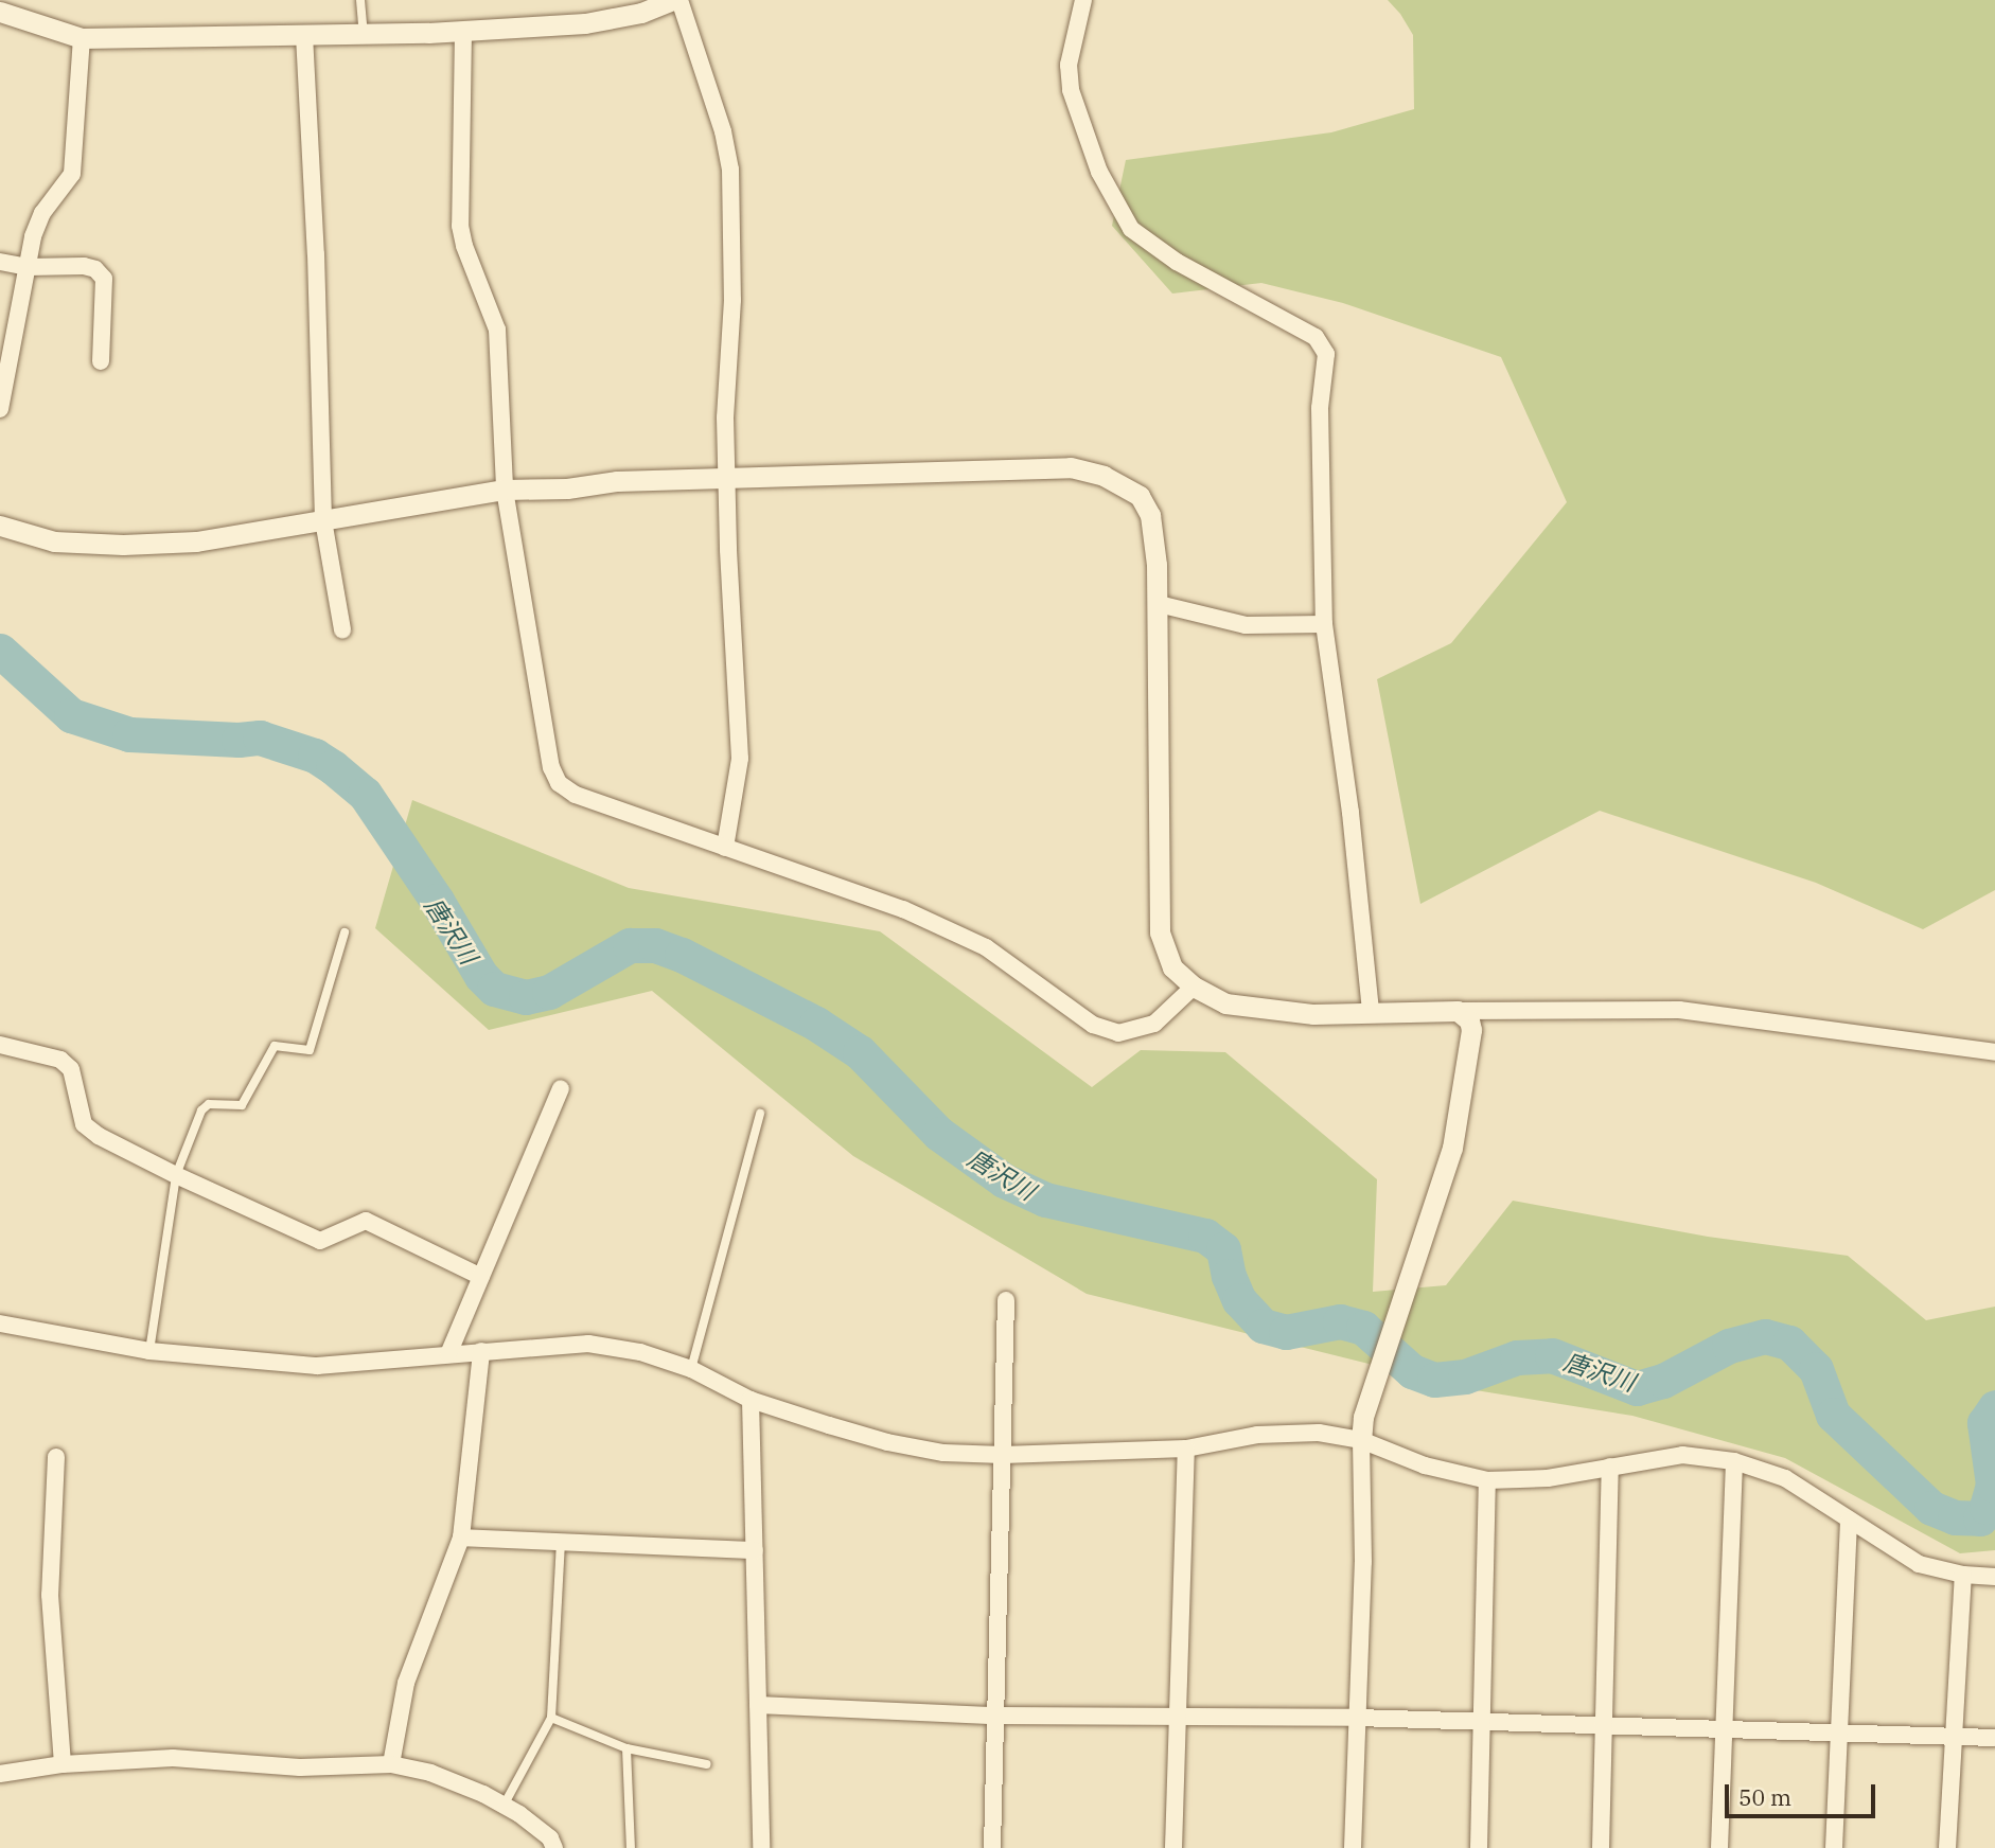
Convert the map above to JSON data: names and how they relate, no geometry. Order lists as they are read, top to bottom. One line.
{"water":["唐沢川"],"scale_bar":"50 m"}
